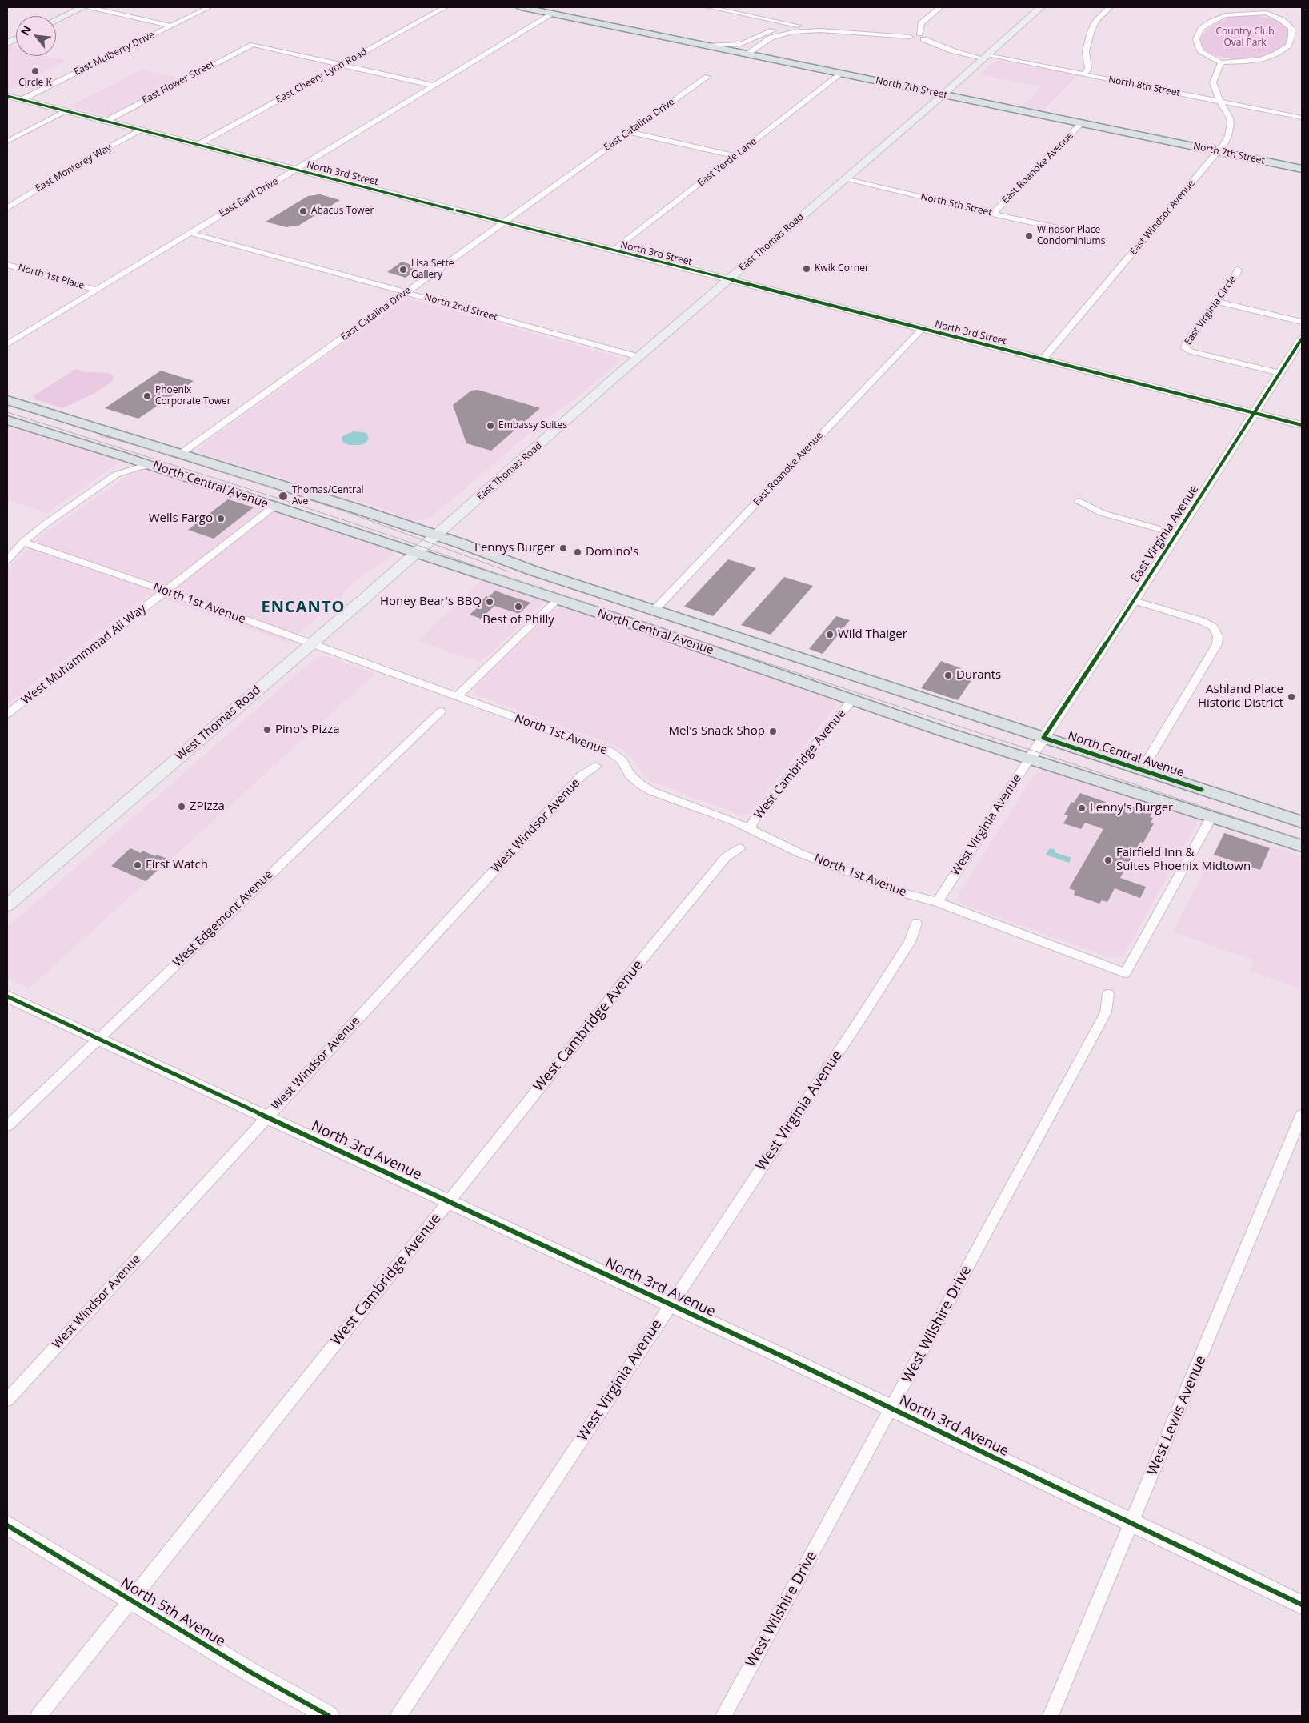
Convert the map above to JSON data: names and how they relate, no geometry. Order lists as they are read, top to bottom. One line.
{"streets":{"main road":["North 7th Street","East Thomas Road","North Central Avenue","West Thomas Road"],"street":["East Mulberry Drive","East Cheery Lynn Road","East Flower Street","North 8th Street","East Catalina Drive","East Verde Lane","East Monterey Way","East Roanoke Avenue","North 3rd Street","East Earll Drive","North 5th Street","East Windsor Avenue","North 1st Place","North 2nd Street","East Virginia Circle","East Virginia Avenue","North 1st Avenue","West Muhammmad Ali Way","West Cambridge Avenue","West Virginia Avenue","West Windsor Avenue","West Edgemont Avenue","North 3rd Avenue","West Wilshire Drive","West Lewis Avenue","North 5th Avenue"]},"crossings":[["East Mulberry Drive","North 3rd Street"],["East Cheery Lynn Road","East Flower Street"],["East Cheery Lynn Road","North 3rd Street"],["East Flower Street","North 3rd Street"],["North 8th Street","East Windsor Avenue"],["North 8th Street","East Thomas Road"],["North 7th Street","East Verde Lane"],["North 7th Street","East Roanoke Avenue"],["North 7th Street","East Earll Drive"],["North 7th Street","East Windsor Avenue"],["North 7th Street","East Thomas Road"],["East Catalina Drive","North 3rd Street"],["East Catalina Drive","North 2nd Street"],["East Catalina Drive","North Central Avenue"],["East Verde Lane","North 3rd Street"],["East Monterey Way","North 3rd Street"],["East Roanoke Avenue","North 3rd Street"],["East Roanoke Avenue","North 5th Street"],["East Roanoke Avenue","North Central Avenue"],["North 3rd Street","East Earll Drive"],["North 3rd Street","East Windsor Avenue"],["North 3rd Street","East Thomas Road"],["North 3rd Street","East Virginia Avenue"],["East Earll Drive","North 1st Place"],["East Earll Drive","North 2nd Street"],["North 5th Street","East Thomas Road"],["East Thomas Road","North 2nd Street"],["East Thomas Road","North Central Avenue"],["East Thomas Road","West Thomas Road"],["East Virginia Circle","East Virginia Avenue"],["North Central Avenue","East Virginia Avenue"],["North Central Avenue","North 1st Avenue"],["North Central Avenue","West Muhammmad Ali Way"],["North Central Avenue","West Thomas Road"],["North Central Avenue","West Cambridge Avenue"],["North Central Avenue","West Virginia Avenue"],["East Virginia Avenue","West Virginia Avenue"],["North 1st Avenue","West Muhammmad Ali Way"],["North 1st Avenue","West Thomas Road"],["North 1st Avenue","West Cambridge Avenue"],["North 1st Avenue","West Virginia Avenue"],["West Cambridge Avenue","North 3rd Avenue"],["West Cambridge Avenue","North 5th Avenue"],["West Virginia Avenue","North 3rd Avenue"],["West Windsor Avenue","North 3rd Avenue"],["West Edgemont Avenue","North 3rd Avenue"],["North 3rd Avenue","West Wilshire Drive"],["North 3rd Avenue","West Lewis Avenue"]],"districts":["ENCANTO"],"parks":["Country Club Oval Park"],"places":["Circle K","Abacus Tower","Windsor Place Condominiums","Kwik Corner","Lisa Sette Gallery","Phoenix Corporate Tower","Embassy Suites","Thomas/Central Ave","Wells Fargo","Lennys Burger","Domino's","Honey Bear's BBQ","Best of Philly","Wild Thaiger","Durants","Ashland Place Historic District","Pino's Pizza","Mel's Snack Shop","ZPizza","Lenny's Burger","Fairfield Inn & Suites Phoenix Midtown","First Watch"],"north":"top left"}
